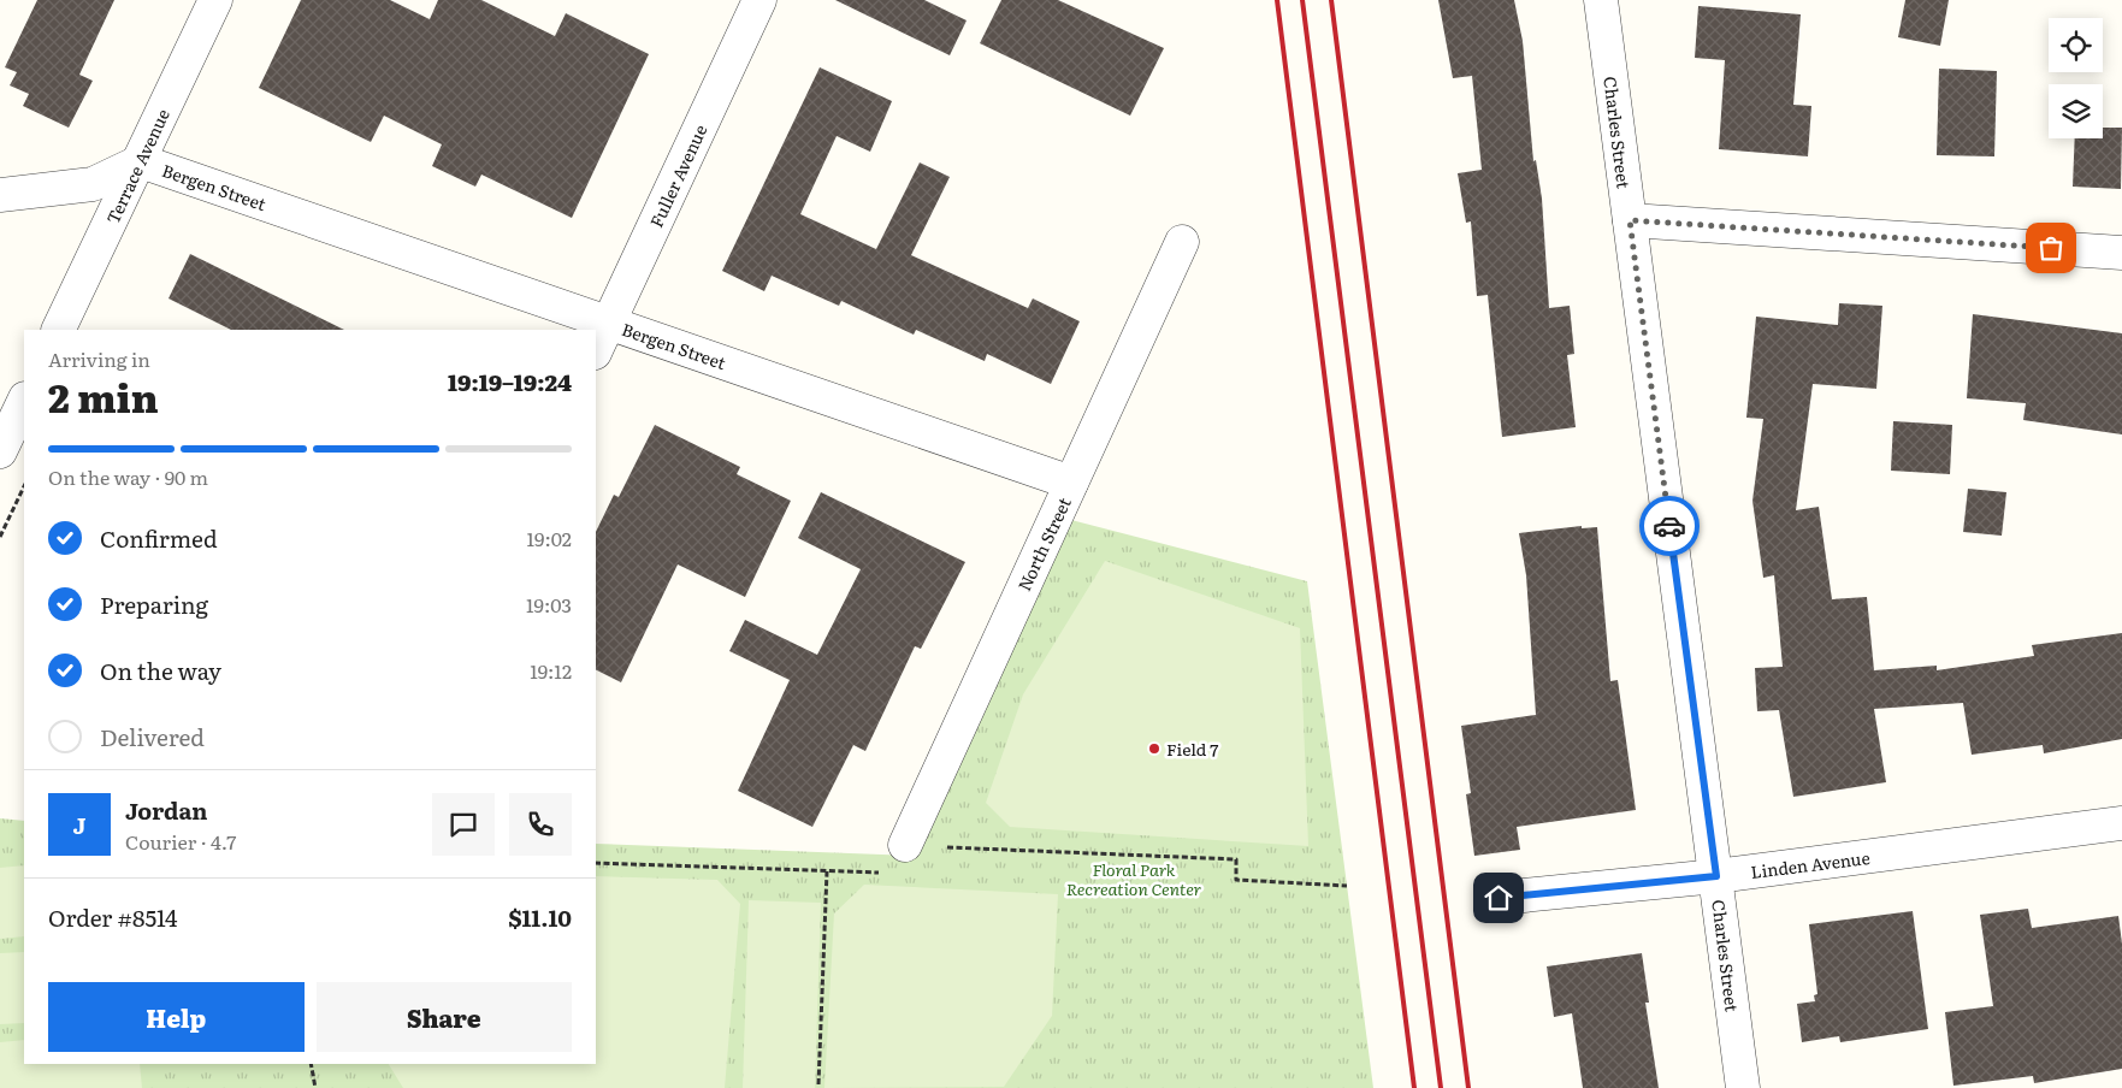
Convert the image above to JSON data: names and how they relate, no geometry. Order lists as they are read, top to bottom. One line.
{"streets":{"street":["Charles Street","Terrace Avenue","Fuller Avenue","Bergen Street","North Street","Linden Avenue"]},"crossings":[["Charles Street","Linden Avenue"],["Terrace Avenue","Bergen Street"],["Fuller Avenue","Bergen Street"],["Bergen Street","North Street"]],"parks":["Floral Park Recreation Center"],"places":["Field 7"],"page":{"heading":["2 min","Arriving in","19:19–19:24"],"panel":["Jordan","Courier · 4.7","Order #8514","$11.10"],"bar":"On the way · 90 m","list":[["Confirmed","19:02"],["Preparing","19:03"],["On the way","19:12"],"Delivered"],"round":"J","buttons":["Help","Share"]}}
